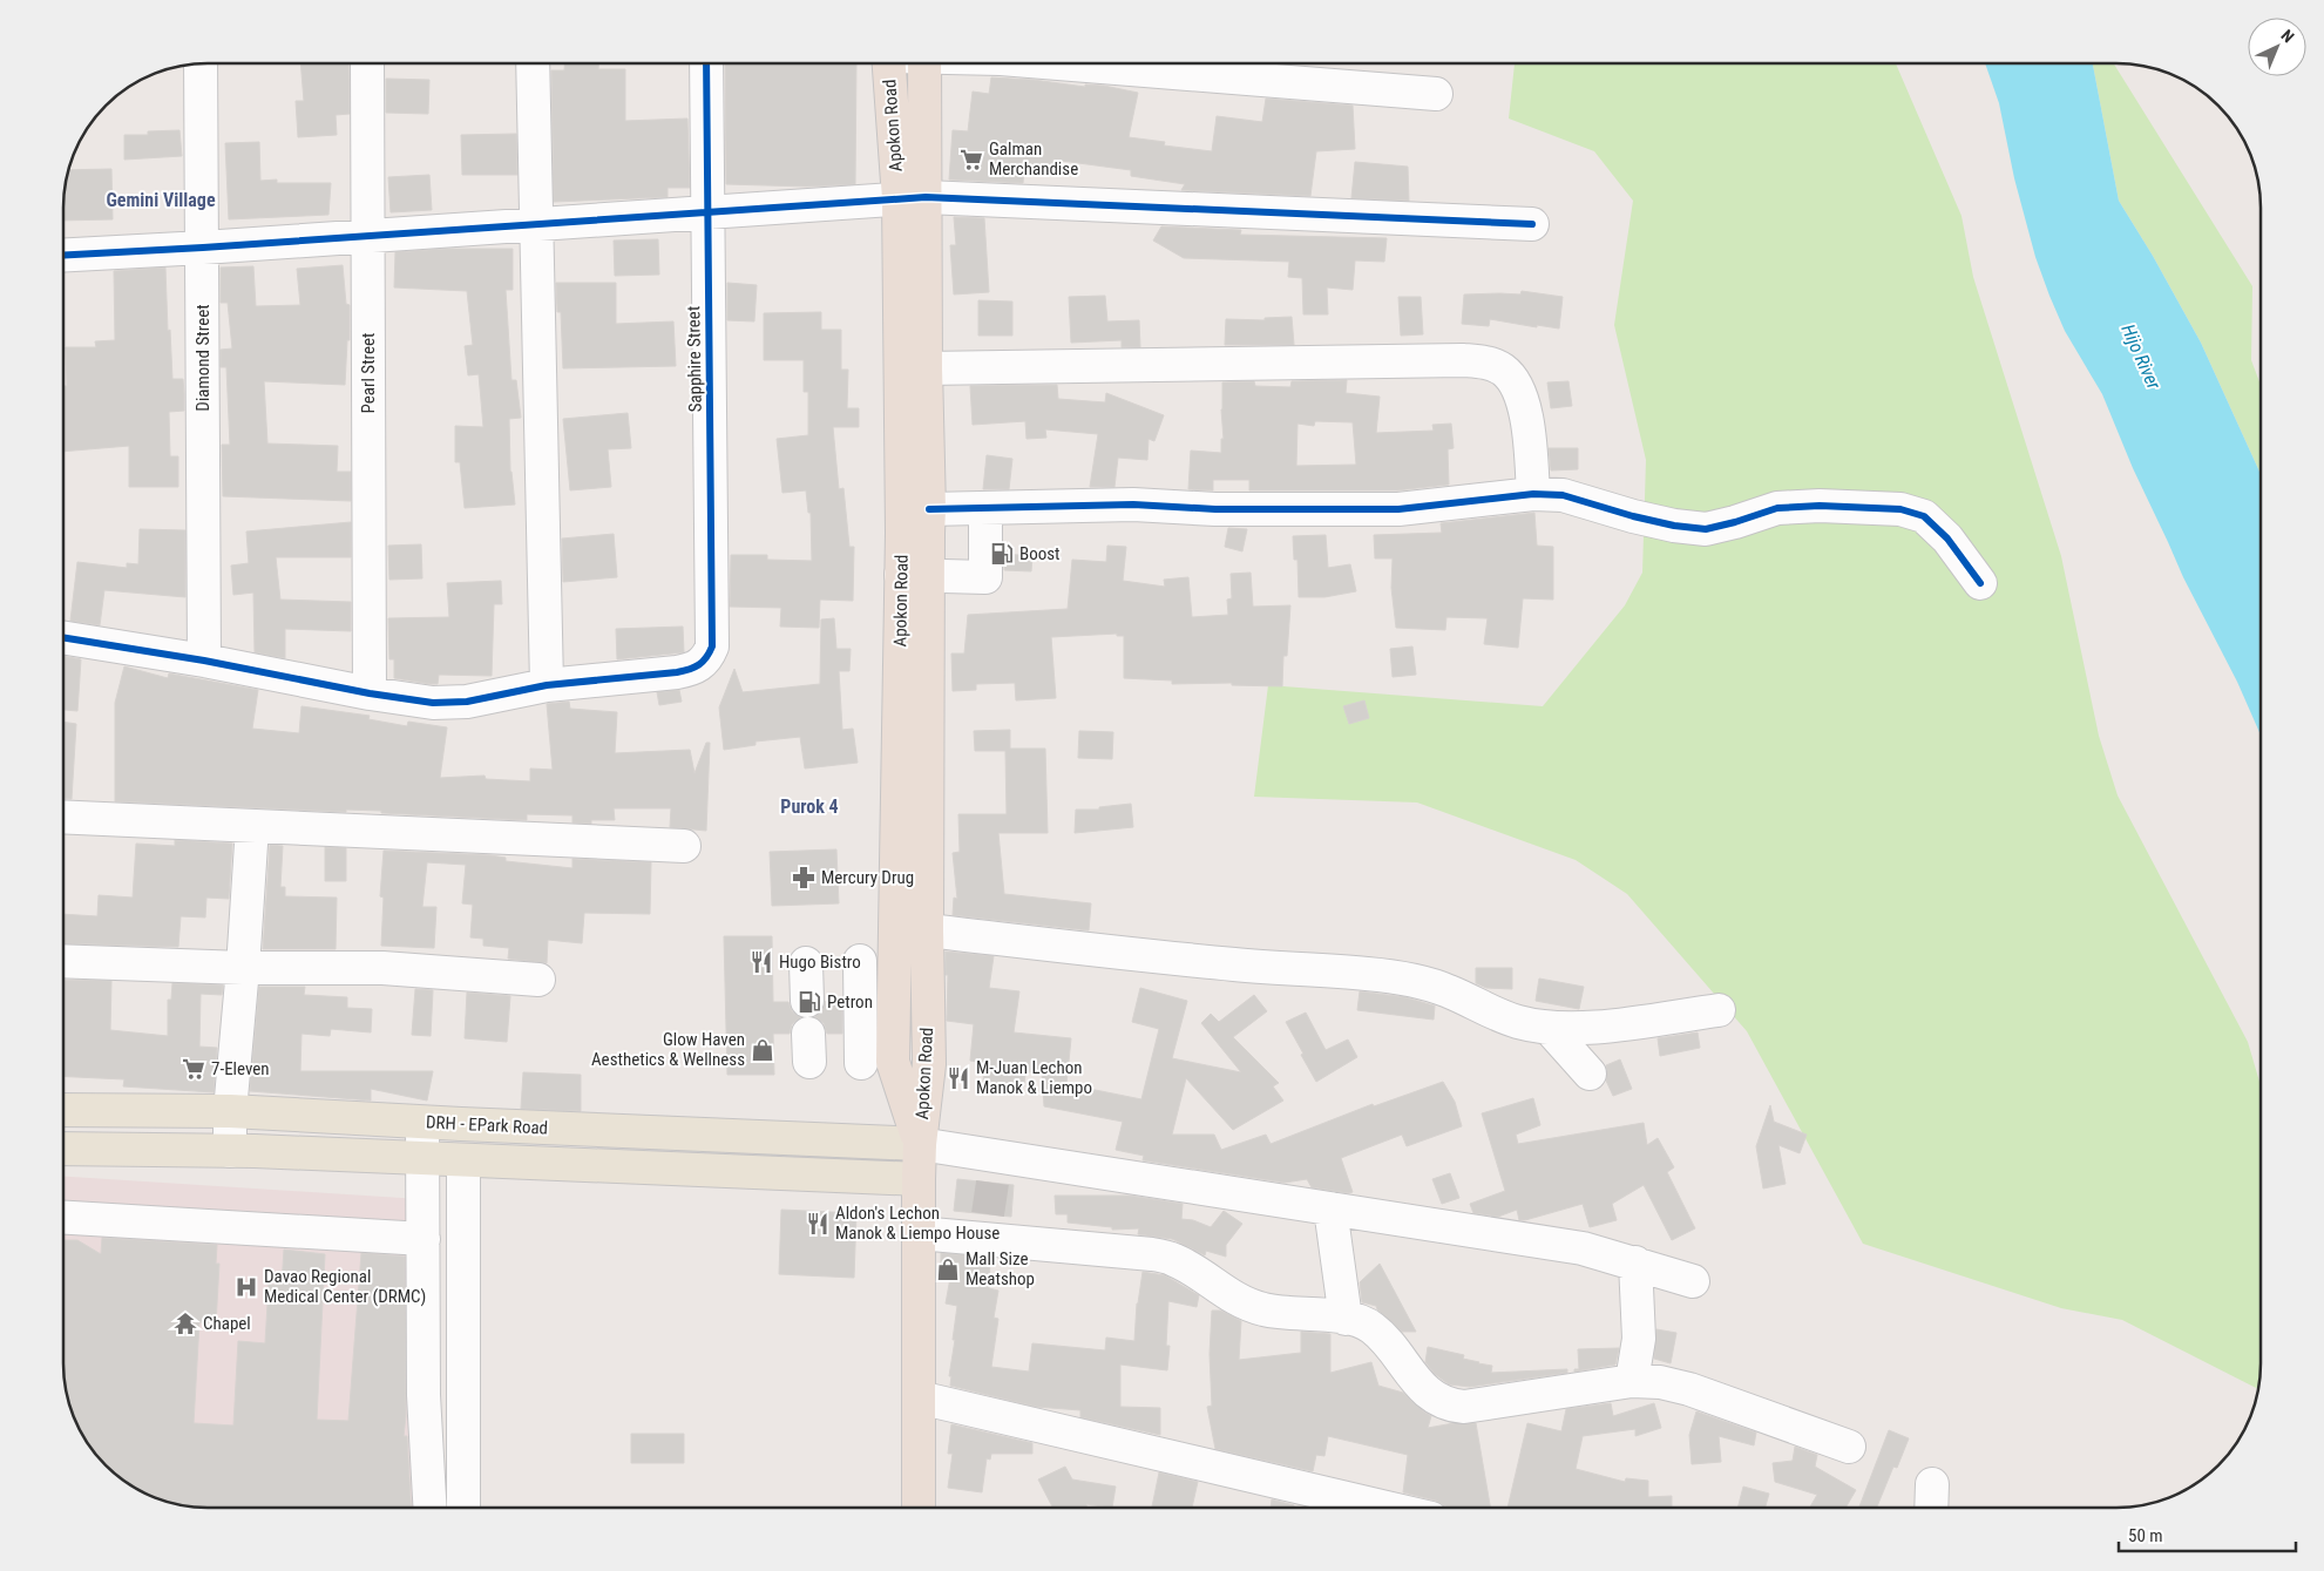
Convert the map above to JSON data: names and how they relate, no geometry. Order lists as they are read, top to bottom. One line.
{"streets":{"highway":["Apokon Road"],"main road":["DRH - EPark Road"],"street":["Diamond Street","Sapphire Street","Pearl Street"]},"crossings":[["Apokon Road","DRH - EPark Road"]],"districts":["Gemini Village","Purok 4"],"water":["Hijo River"],"places":{"supermarket":["Galman Merchandise","7-Eleven"],"fuel station":["Boost","Petron"],"pharmacy":["Mercury Drug"],"restaurant":["Hugo Bistro","M-Juan Lechon Manok & Liempo","Aldon's Lechon Manok & Liempo House"],"shop":["Glow Haven Aesthetics & Wellness","Mall Size Meatshop"],"hospital":["Davao Regional Medical Center (DRMC)"],"temple":["Chapel"]},"scale_bar":"50 m","north":"top right"}
